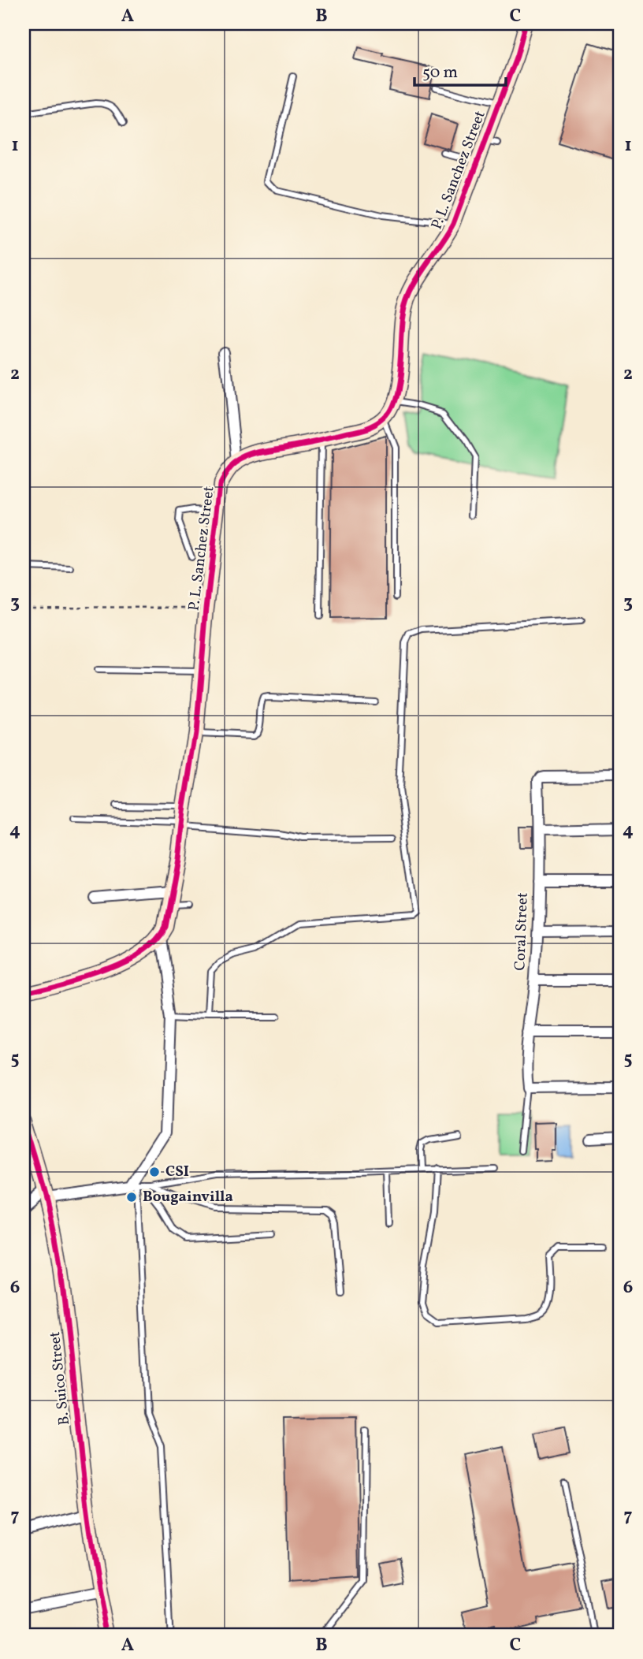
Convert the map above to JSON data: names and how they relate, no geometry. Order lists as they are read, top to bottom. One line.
{"streets":{"street":["P. L. Sanchez Street","Coral Street","B. Suico Street"]},"places":["CSI","Bougainvilla"],"scale_bar":"50 m","grid":{"columns":["A","B","C"],"rows":["1","2","3","4","5","6","7"]}}
